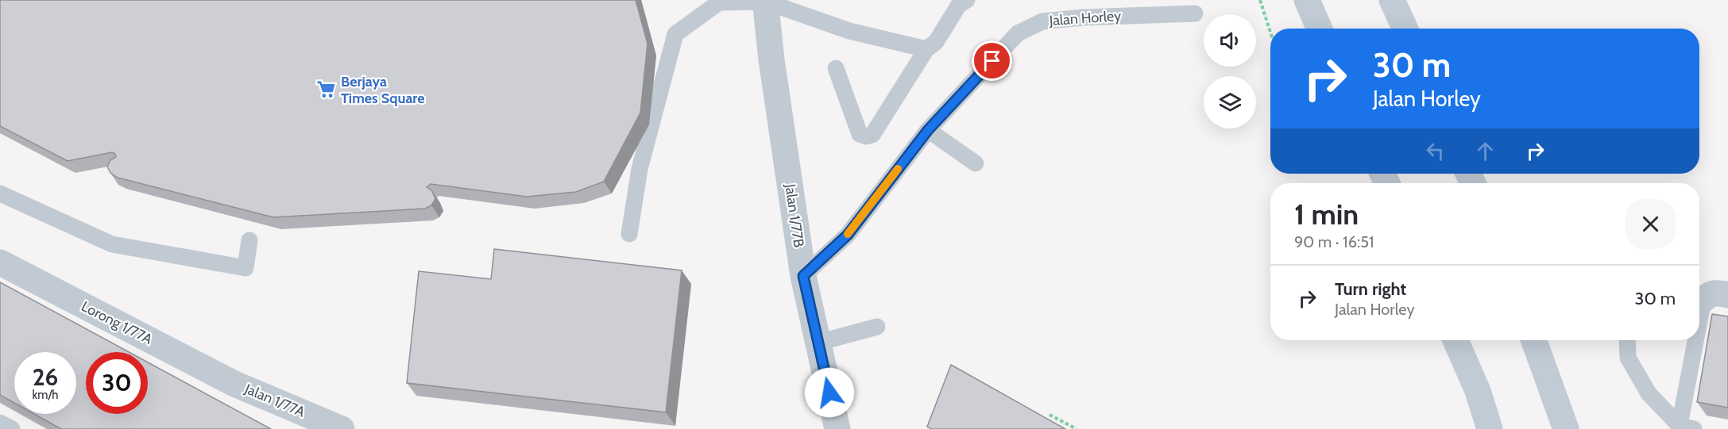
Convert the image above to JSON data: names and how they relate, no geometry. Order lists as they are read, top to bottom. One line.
{"streets":{"street":["Jalan 1/77B","Lorong 1/77A","Jalan 1/77A"],"lane":["Jalan Horley"]},"crossings":[["Jalan Horley","Jalan 1/77B"],["Lorong 1/77A","Jalan 1/77A"]],"places":{"supermarket":["Berjaya Times Square"]},"page":{"turn":["30 m","Jalan Horley"],"heading":["1 min","90 m · 16:51"],"list":[{"name":"Turn right","note":"Jalan Horley","value":"30 m"}],"speed":"26 km/h","limit":"30"}}
